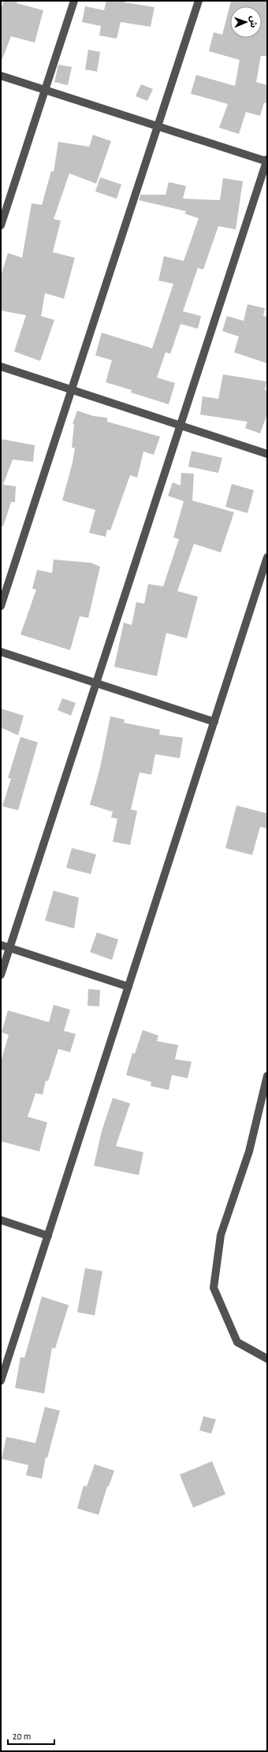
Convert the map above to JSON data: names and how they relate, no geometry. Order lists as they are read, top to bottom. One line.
{"scale_bar":"20 m","north":"right"}
